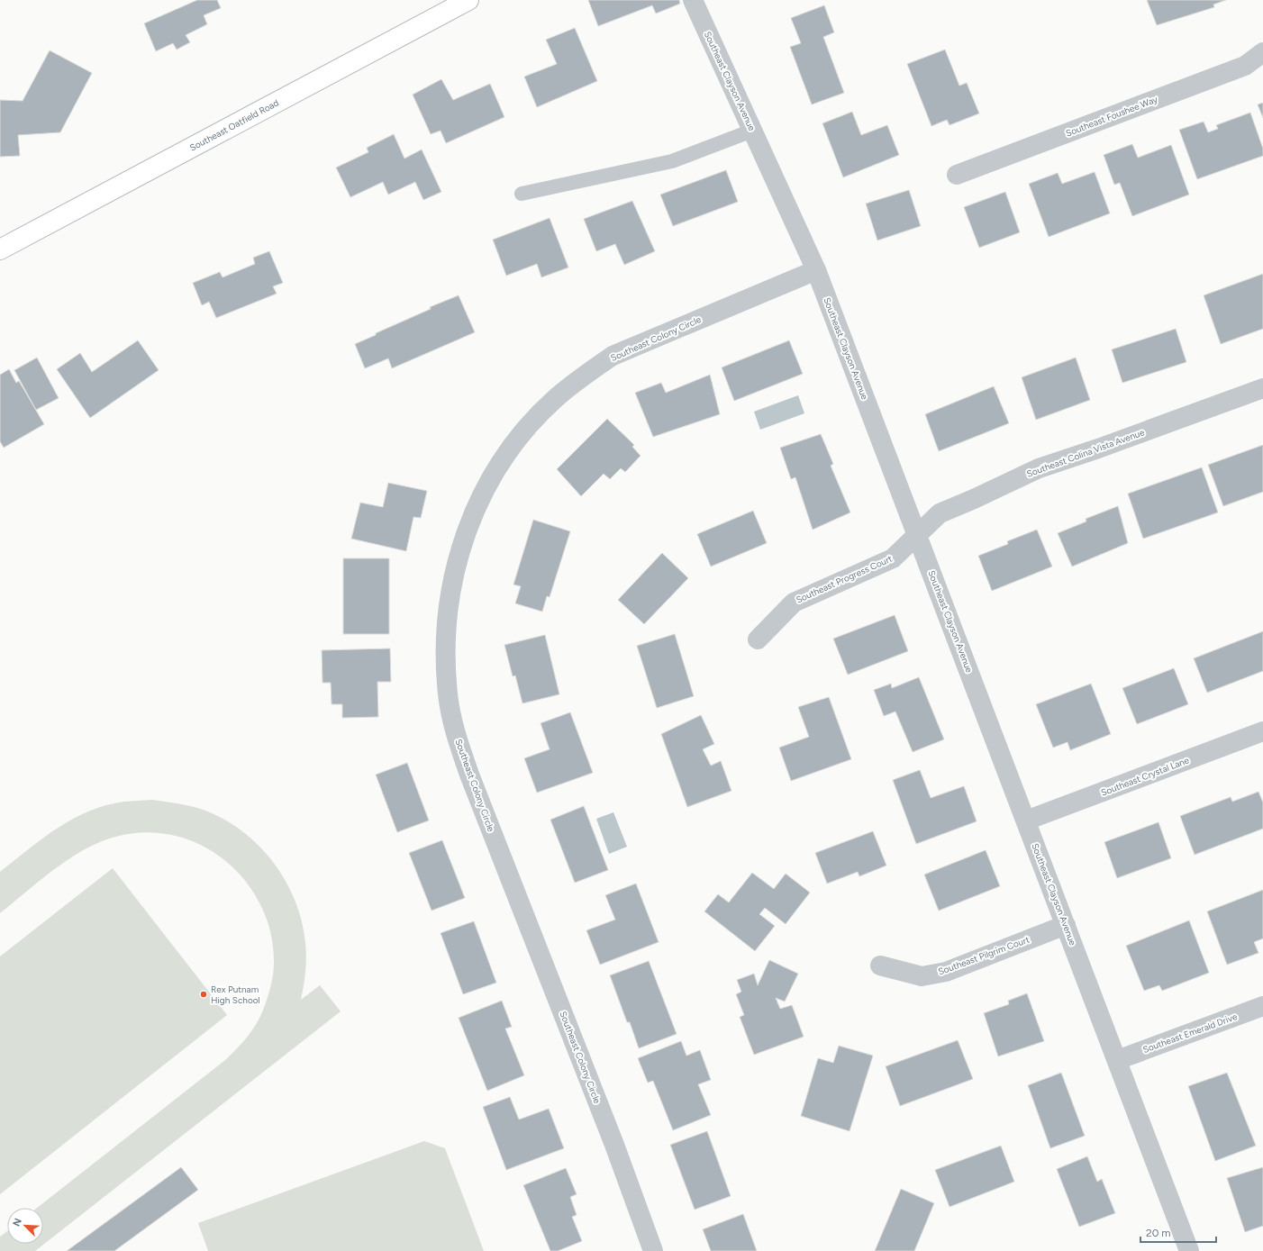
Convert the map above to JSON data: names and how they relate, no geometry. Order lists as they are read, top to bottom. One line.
{"streets":{"main road":["Southeast Oatfield Road"],"street":["Southeast Clayson Avenue","Southeast Foushee Way","Southeast Colony Circle","Southeast Colina Vista Avenue","Southeast Progress Court","Southeast Crystal Lane","Southeast Pilgrim Court","Southeast Emerald Drive"]},"crossings":[["Southeast Clayson Avenue","Southeast Colony Circle"],["Southeast Clayson Avenue","Southeast Colina Vista Avenue"],["Southeast Clayson Avenue","Southeast Progress Court"],["Southeast Clayson Avenue","Southeast Crystal Lane"],["Southeast Clayson Avenue","Southeast Pilgrim Court"],["Southeast Clayson Avenue","Southeast Emerald Drive"],["Southeast Colina Vista Avenue","Southeast Progress Court"]],"places":["Rex Putnam High School"],"scale_bar":"20 m","north":"top left"}
